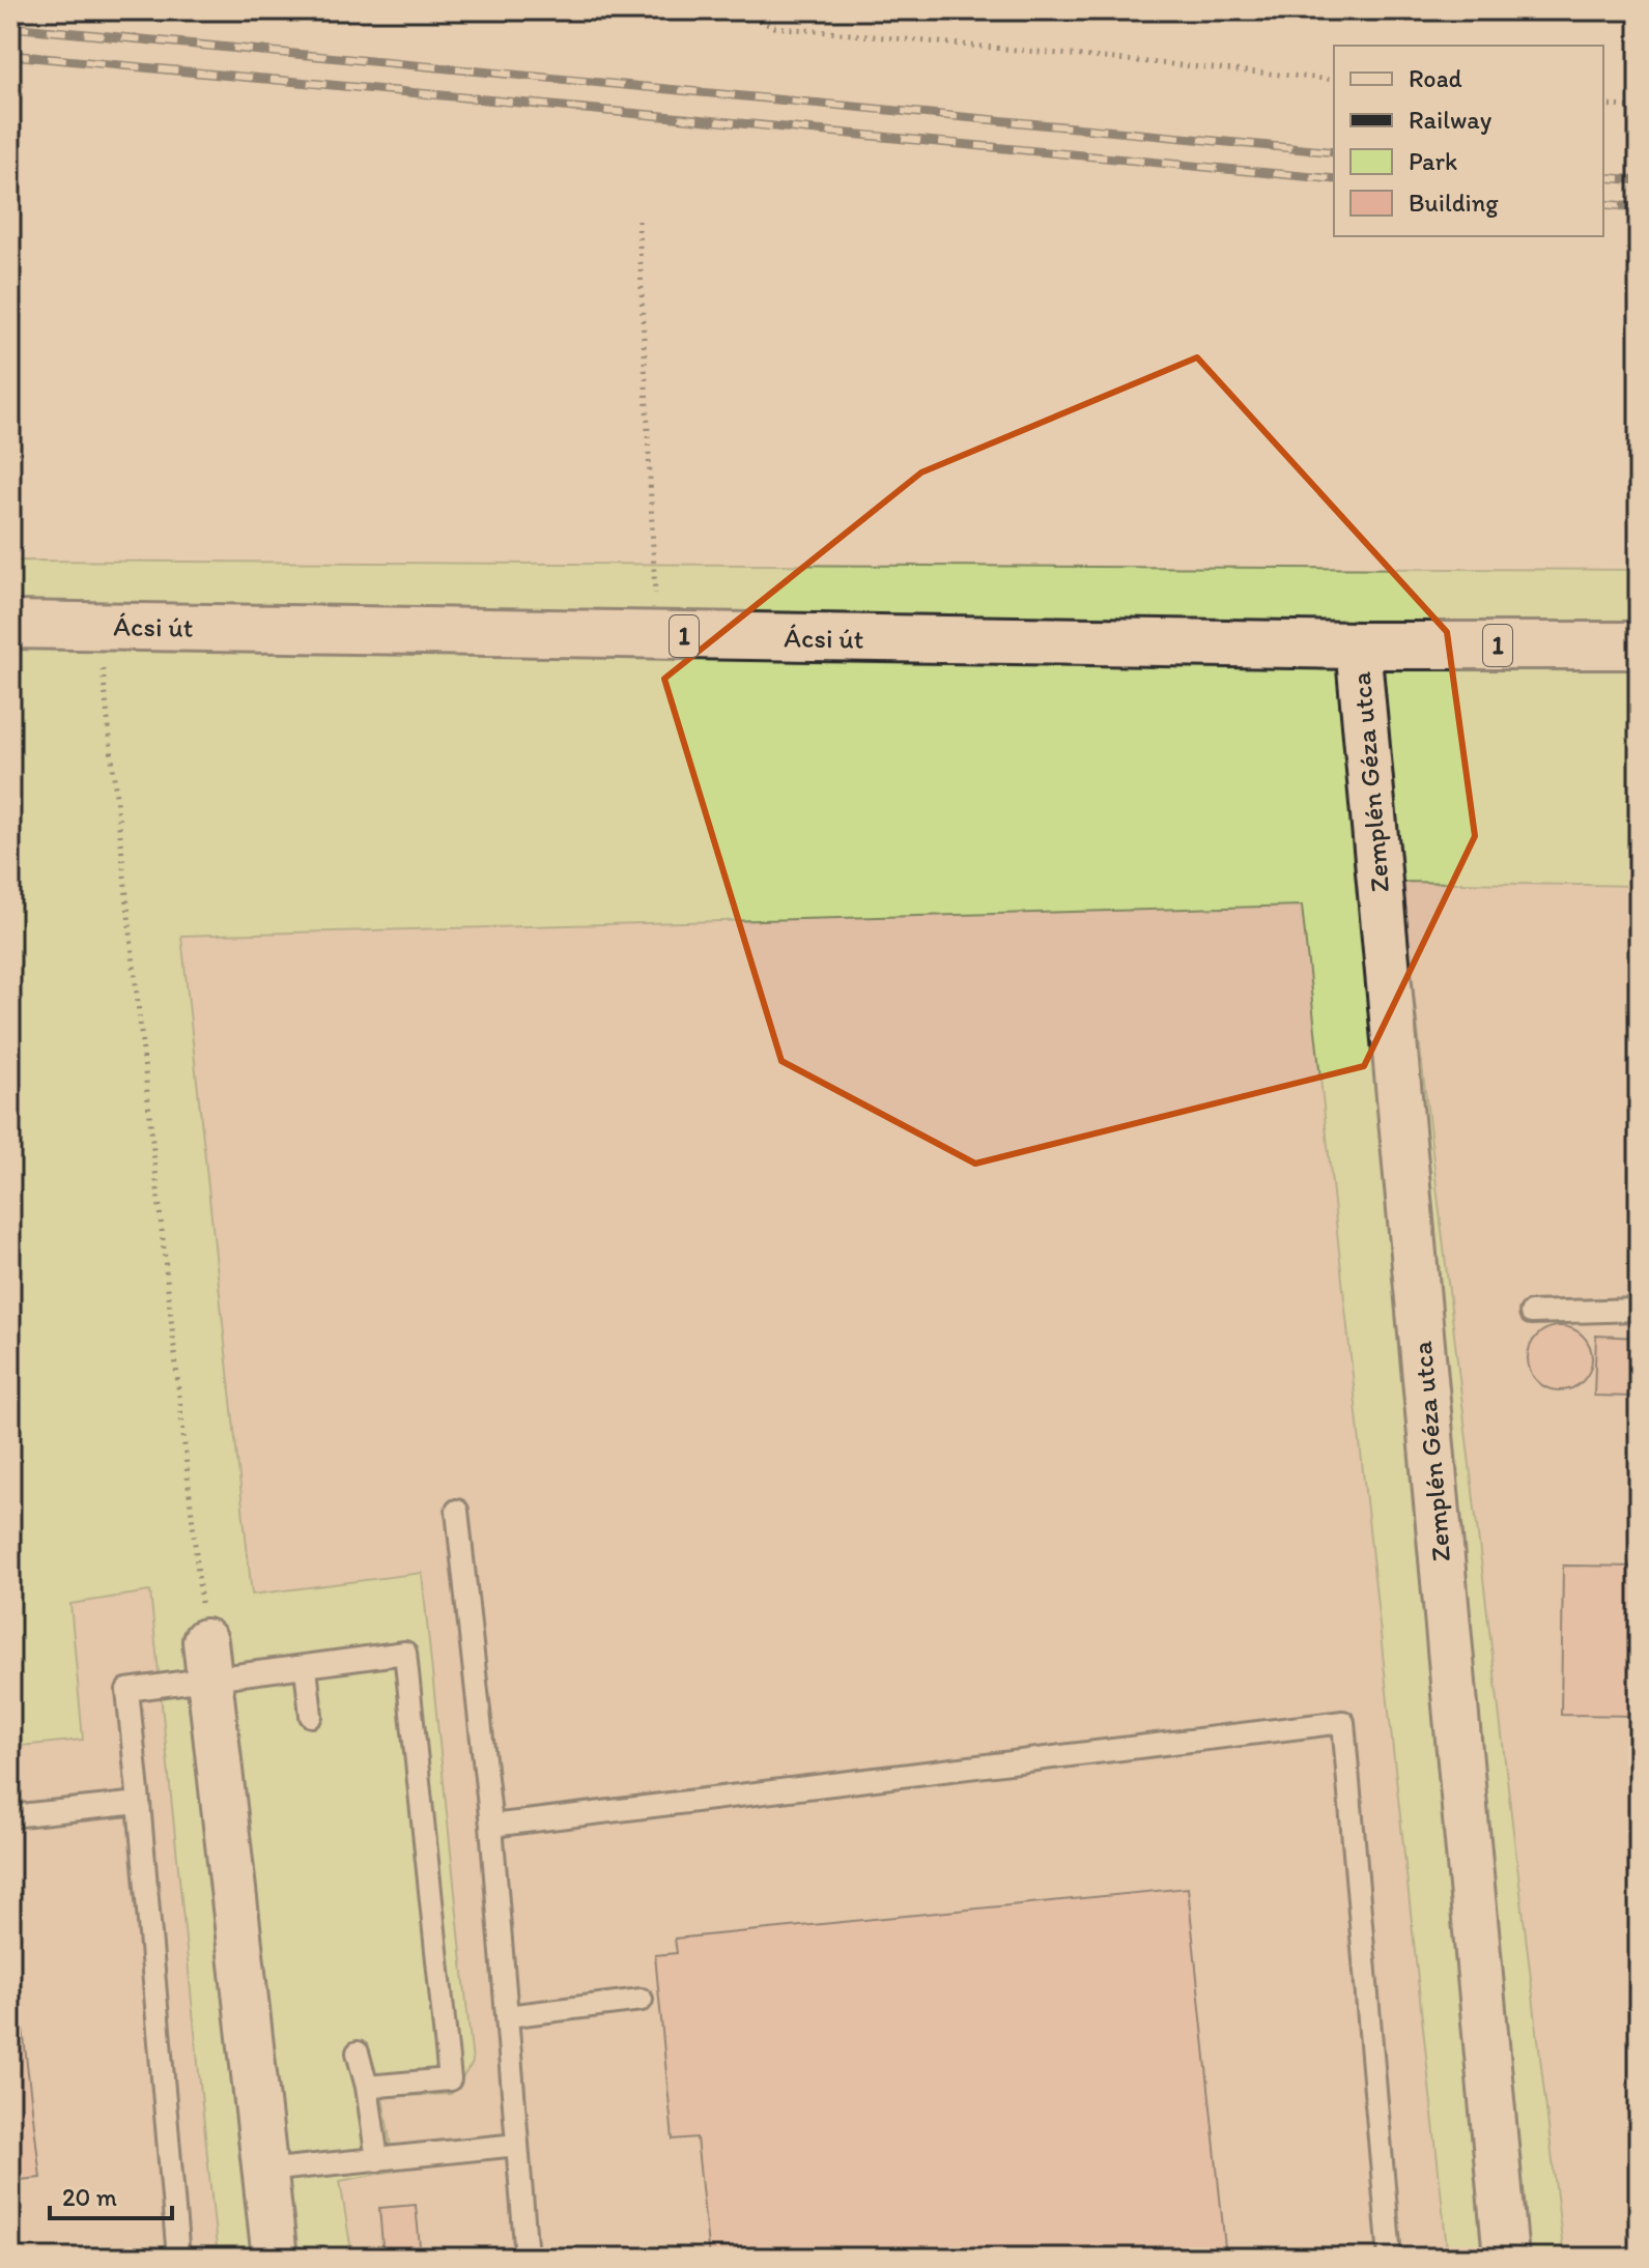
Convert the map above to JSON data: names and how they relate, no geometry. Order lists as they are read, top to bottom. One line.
{"streets":{"main road":["Ácsi út","1"],"street":["Zemplén Géza utca"]},"crossings":[["Ácsi út","Zemplén Géza utca"]],"legend":["Road","Railway","Park","Building"],"scale_bar":"20 m"}
